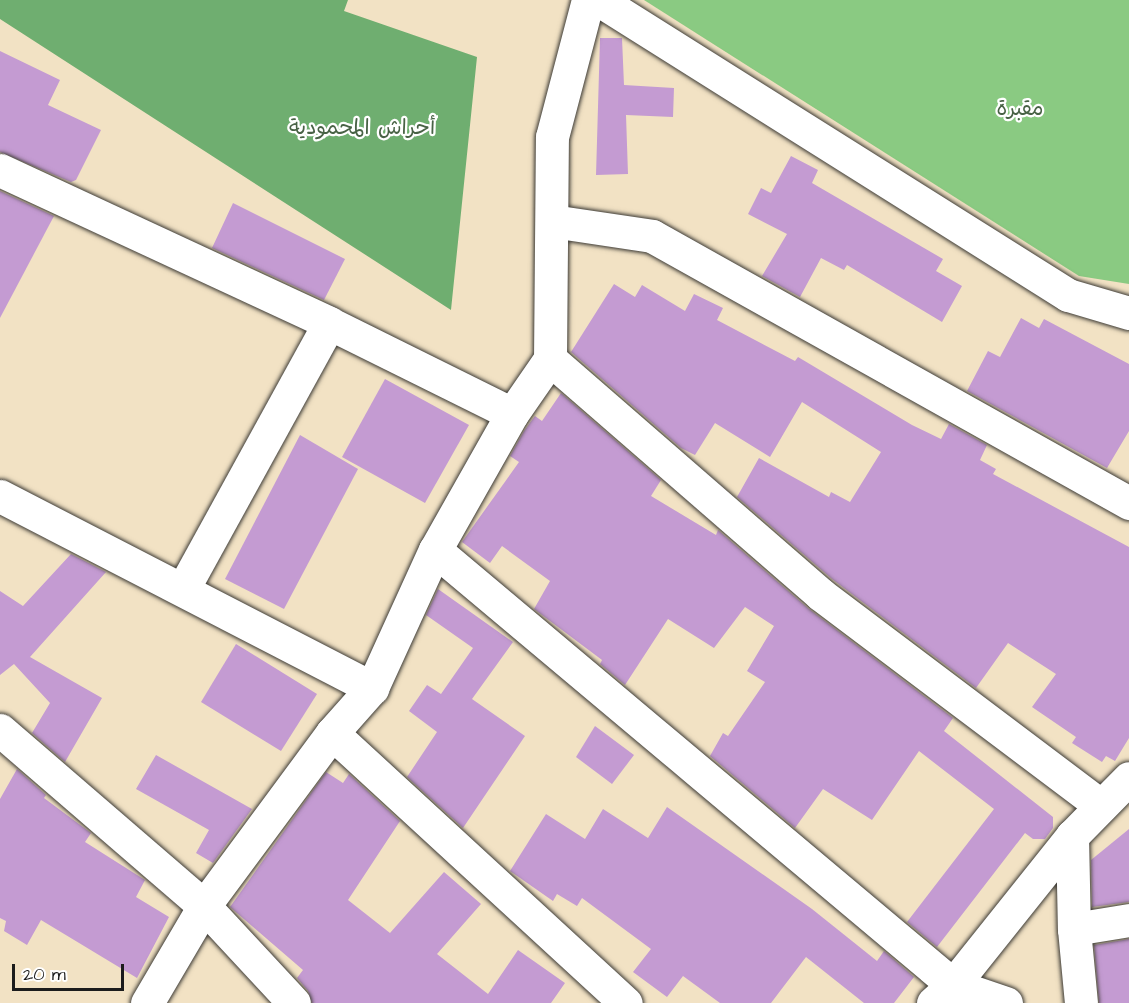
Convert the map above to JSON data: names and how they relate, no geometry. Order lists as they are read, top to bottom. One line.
{"parks":["مقبرة","أحراش المحمودية"],"scale_bar":"20 m"}
